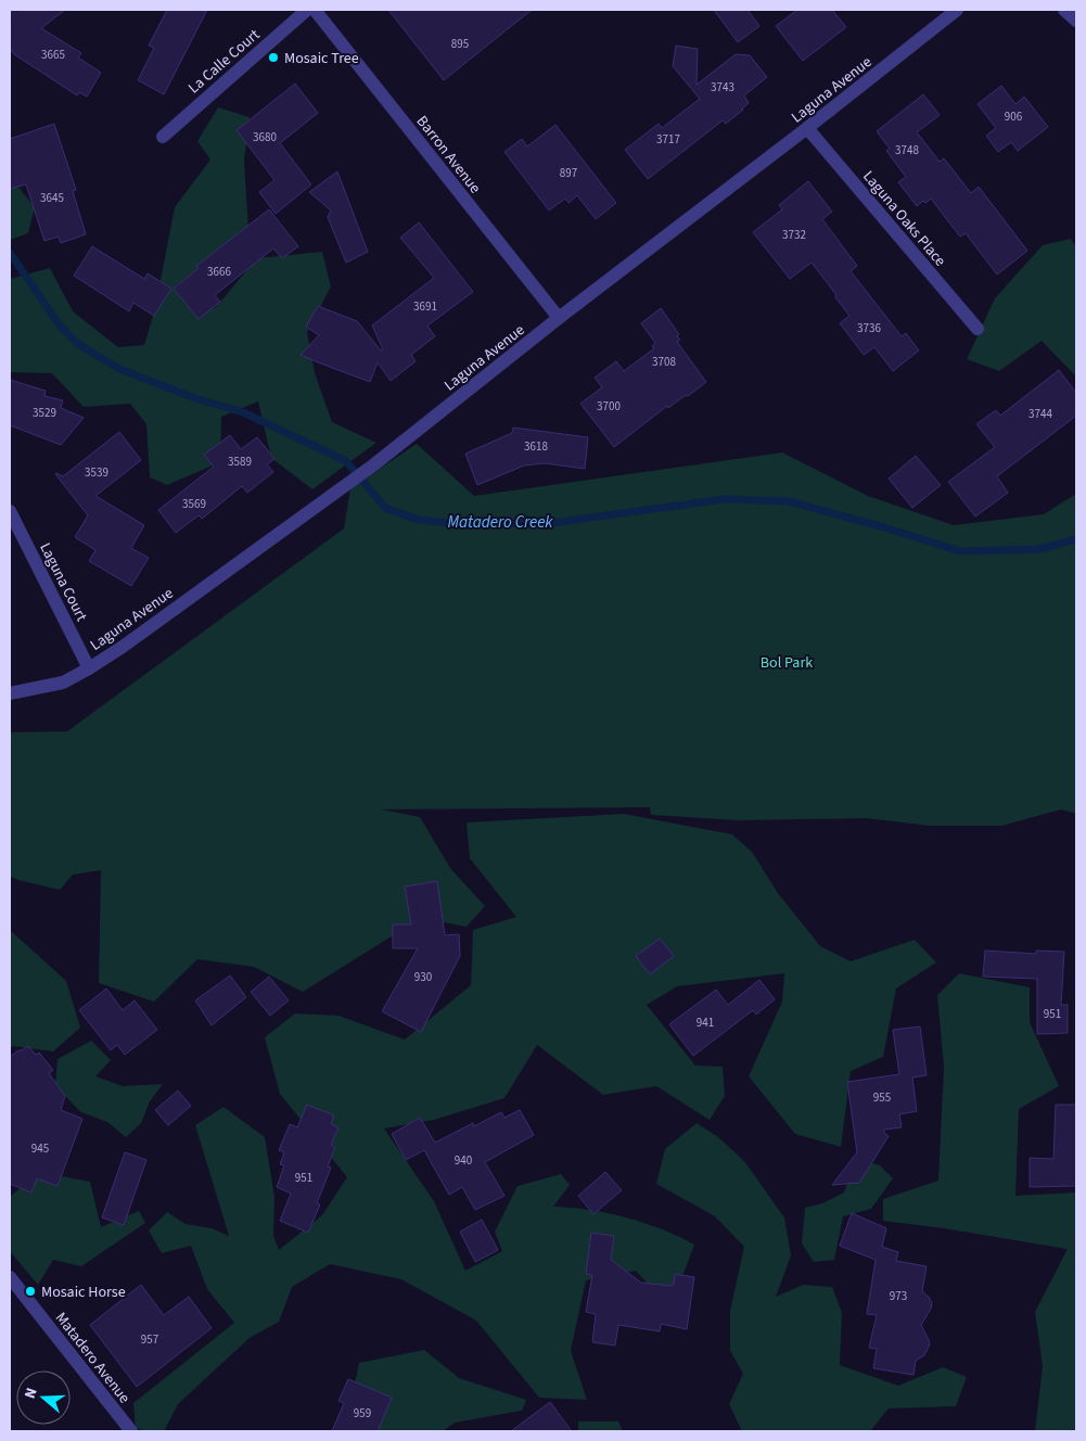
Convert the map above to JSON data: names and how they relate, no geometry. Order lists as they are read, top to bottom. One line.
{"streets":{"street":["La Calle Court","Laguna Avenue","Barron Avenue","Laguna Oaks Place","Laguna Court","Matadero Avenue"]},"crossings":[["Laguna Avenue","Barron Avenue"],["Laguna Avenue","Laguna Oaks Place"],["Laguna Avenue","Laguna Court"]],"water":["Matadero Creek"],"parks":["Bol Park"],"places":["Mosaic Tree","Mosaic Horse"],"house_numbers":["895","3665","3743","906","3680","3717","3748","897","3645","3732","3666","3691","3736","3708","3700","3529","3744","3618","3589","3539","3569","930","951","941","955","945","940","951","973","957","959"],"north":"left"}
